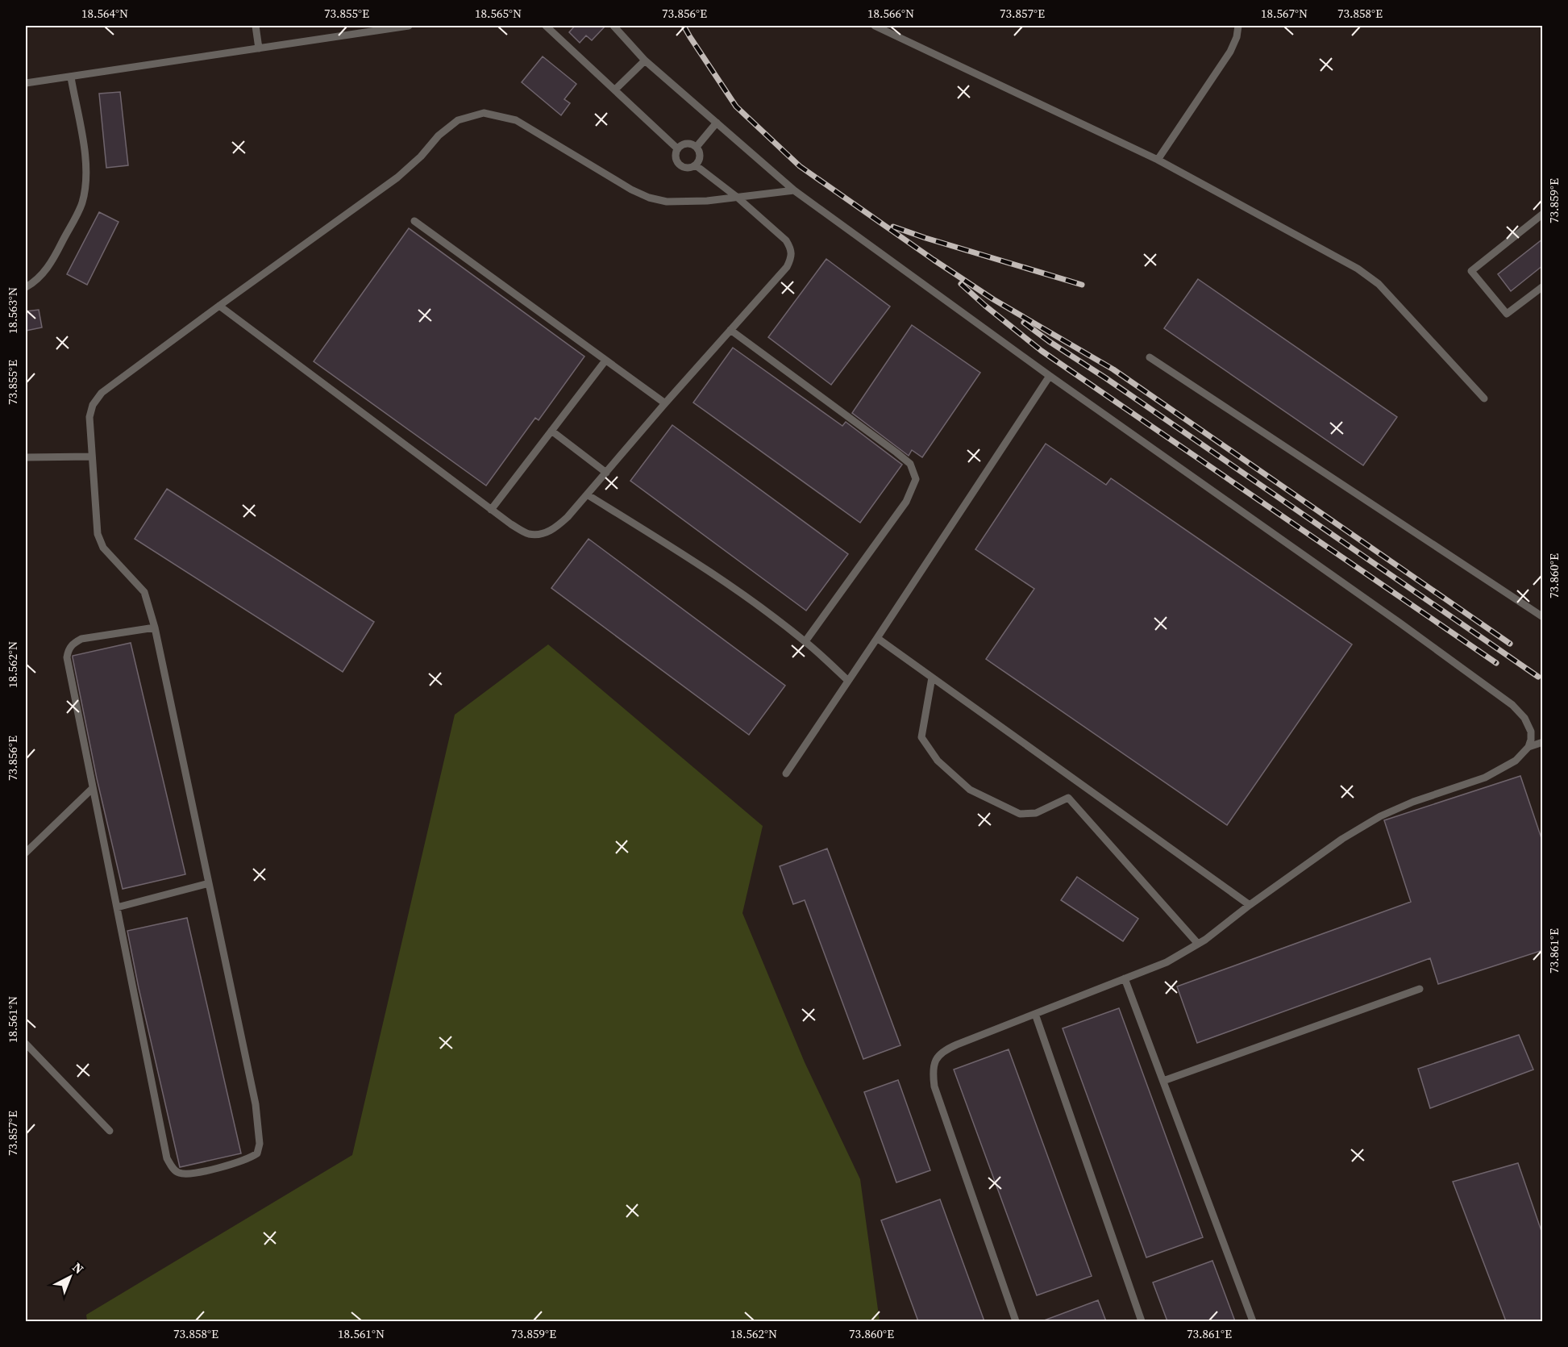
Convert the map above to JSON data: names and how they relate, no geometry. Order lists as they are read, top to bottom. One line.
{"north":"top right","coordinates":["18.564°N","73.855°E","18.565°N","73.856°E","18.566°N","73.857°E","18.567°N","73.858°E","73.859°E","18.563°N","73.860°E","18.562°N","73.861°E","18.561°N"]}
